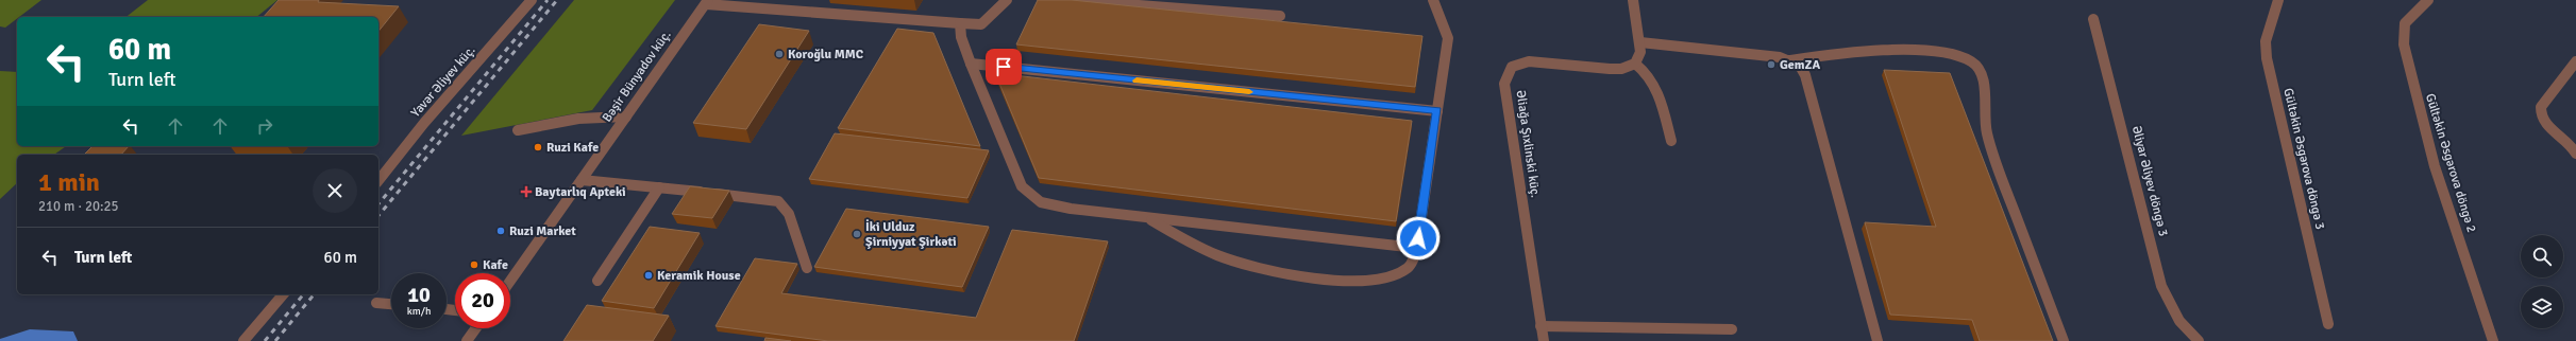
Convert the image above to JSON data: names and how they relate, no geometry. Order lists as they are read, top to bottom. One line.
{"streets":{"street":["Bəşir Bünyadov küç.","Yavər Əliyev küç.","Əliağa Şıxlinski küç.","Gültəkin Əsgərova döngə 3","Gültəkin Əsgərova döngə 2","Əliyar Əliyev döngə 3"]},"places":{"other":["Koroğlu MMC","GemZA","Ruzi Kafe","Ruzi Market","İki Ulduz Şirniyyat Şirkəti","Kafe","Keramik House"],"health":["Baytarlıq Apteki"]},"page":{"turn":["60 m","Turn left"],"heading":["1 min","210 m · 20:25"],"list":[{"name":"Turn left","value":"60 m"}],"speed":"10 km/h","limit":"20"}}
